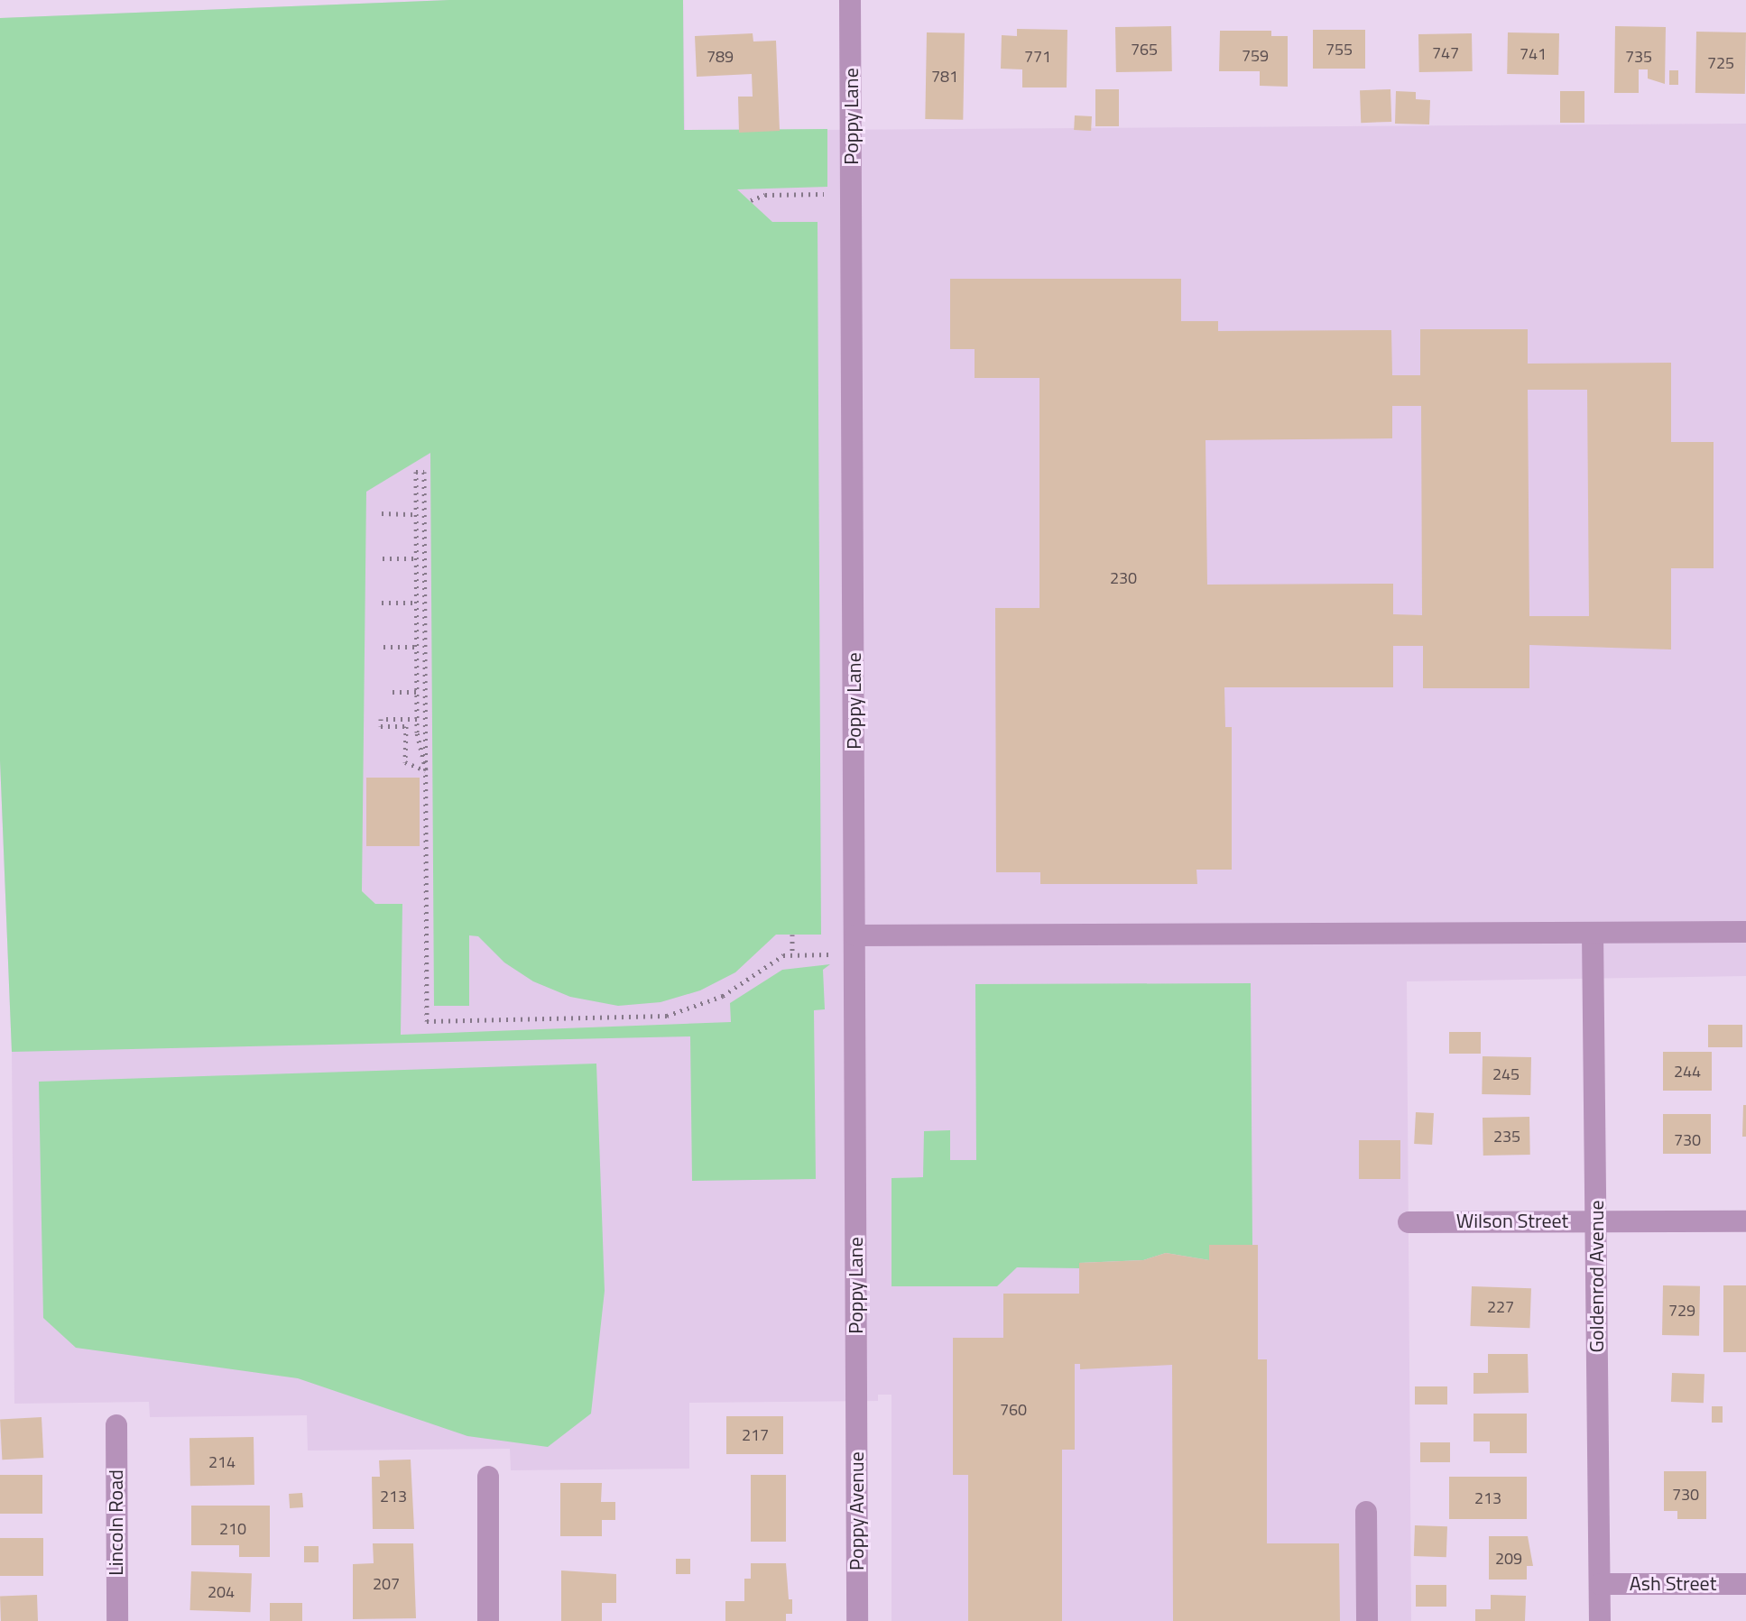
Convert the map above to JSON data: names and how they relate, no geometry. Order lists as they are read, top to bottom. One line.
{"streets":{"street":["Poppy Lane","Wilson Street","Goldenrod Avenue","Poppy Avenue","Lincoln Road","Ash Street"]},"crossings":[["Poppy Lane","Poppy Avenue"],["Wilson Street","Goldenrod Avenue"],["Goldenrod Avenue","Ash Street"]],"house_numbers":["765","755","747","741","759","789","771","735","725","781","230","244","245","235","730","227","729","760","217","214","730","213","213","210","209","207","204"]}
